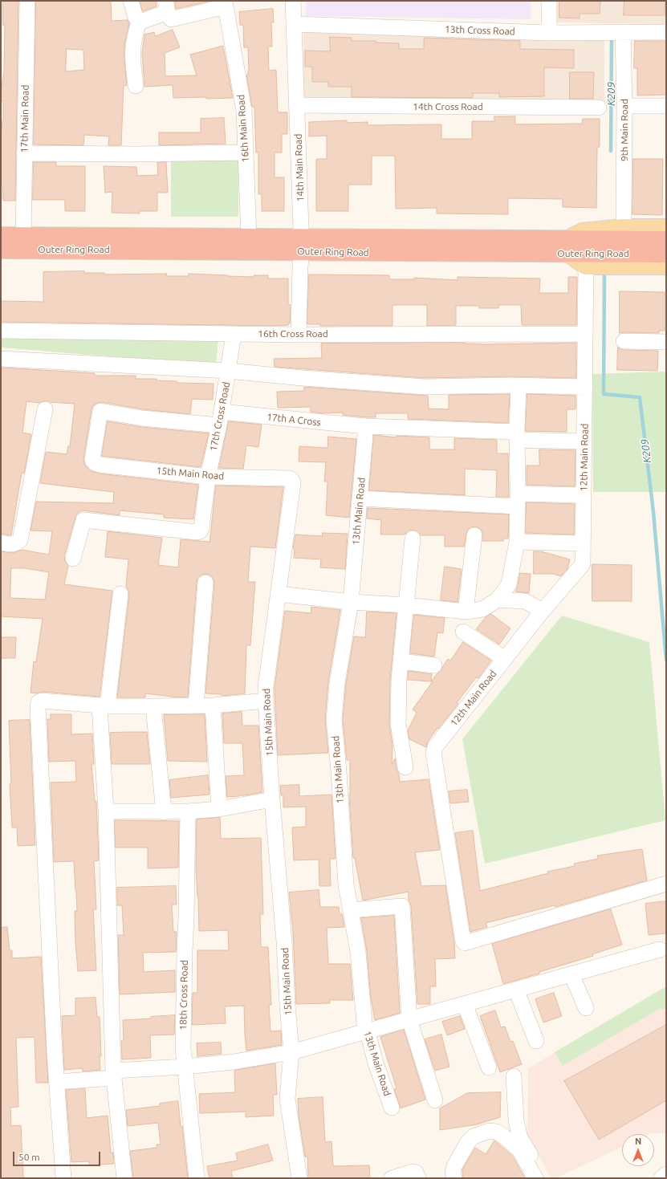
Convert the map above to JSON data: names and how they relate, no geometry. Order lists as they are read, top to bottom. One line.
{"streets":{"highway":["Outer Ring Road"],"street":["13th Cross Road","14th Cross Road","17th Main Road","16th Main Road","9th Main Road","14th Main Road","16th Cross Road","17th Cross Road","17th A Cross","12th Main Road","15th Main Road","13th Main Road","18th Cross Road"]},"crossings":[["13th Cross Road","9th Main Road"],["13th Cross Road","14th Main Road"],["14th Cross Road","14th Main Road"],["17th Main Road","Outer Ring Road"],["16th Main Road","Outer Ring Road"],["9th Main Road","Outer Ring Road"],["14th Main Road","Outer Ring Road"],["14th Main Road","16th Cross Road"],["16th Cross Road","12th Main Road"],["17th Cross Road","17th A Cross"],["17th Cross Road","15th Main Road"],["17th A Cross","12th Main Road"],["17th A Cross","15th Main Road"],["17th A Cross","13th Main Road"]],"water":["K209"],"scale_bar":"50 m","north":"top"}
